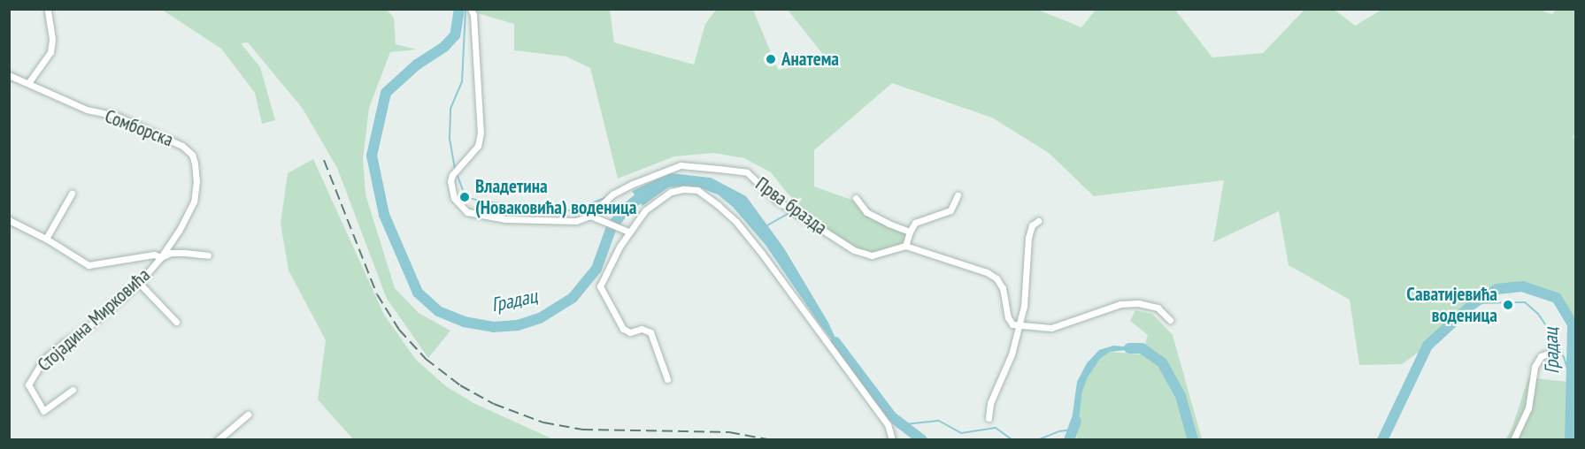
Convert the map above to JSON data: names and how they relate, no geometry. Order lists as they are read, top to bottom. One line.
{"streets":{"street":["Сомборска","Прва бразда","Стојадина Мирковића"]},"crossings":[["Сомборска","Стојадина Мирковића"]],"water":["Градац"],"places":["Анатема","Владетина (Новаковића) воденица","Саватијевића воденица"]}
